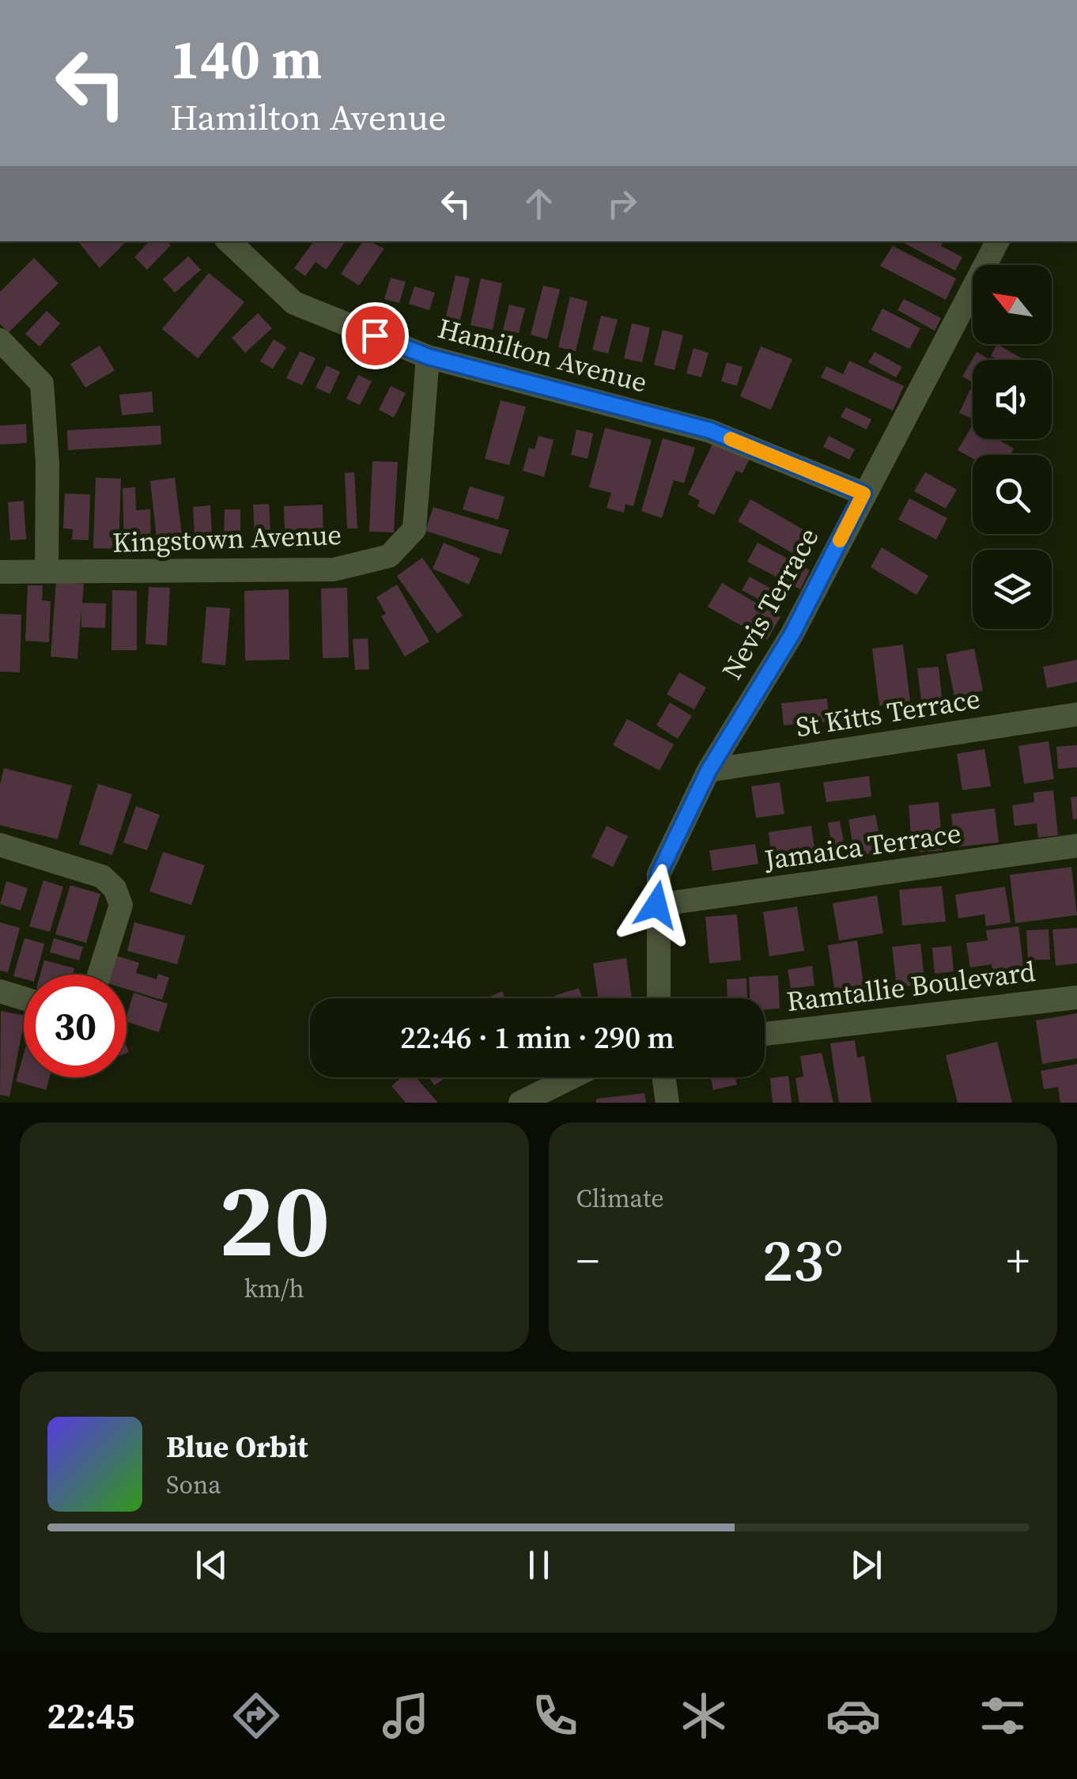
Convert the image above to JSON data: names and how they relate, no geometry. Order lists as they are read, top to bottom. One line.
{"streets":{"street":["Hamilton Avenue","Kingstown Avenue","Nevis Terrace","St Kitts Terrace","Jamaica Terrace","Ramtallie Boulevard"]},"crossings":[["Hamilton Avenue","Kingstown Avenue"],["Hamilton Avenue","Nevis Terrace"],["Nevis Terrace","St Kitts Terrace"],["Nevis Terrace","Jamaica Terrace"]],"north":"top left","page":{"turn":["140 m","Hamilton Avenue"],"limit":"30","trip":"22:46 · 1 min · 290 m","tile":[["20","km/h"],"Climate"],"heat":["−","23°","+"],"song":["Blue Orbit","Sona"],"tabs":"22:45"}}
